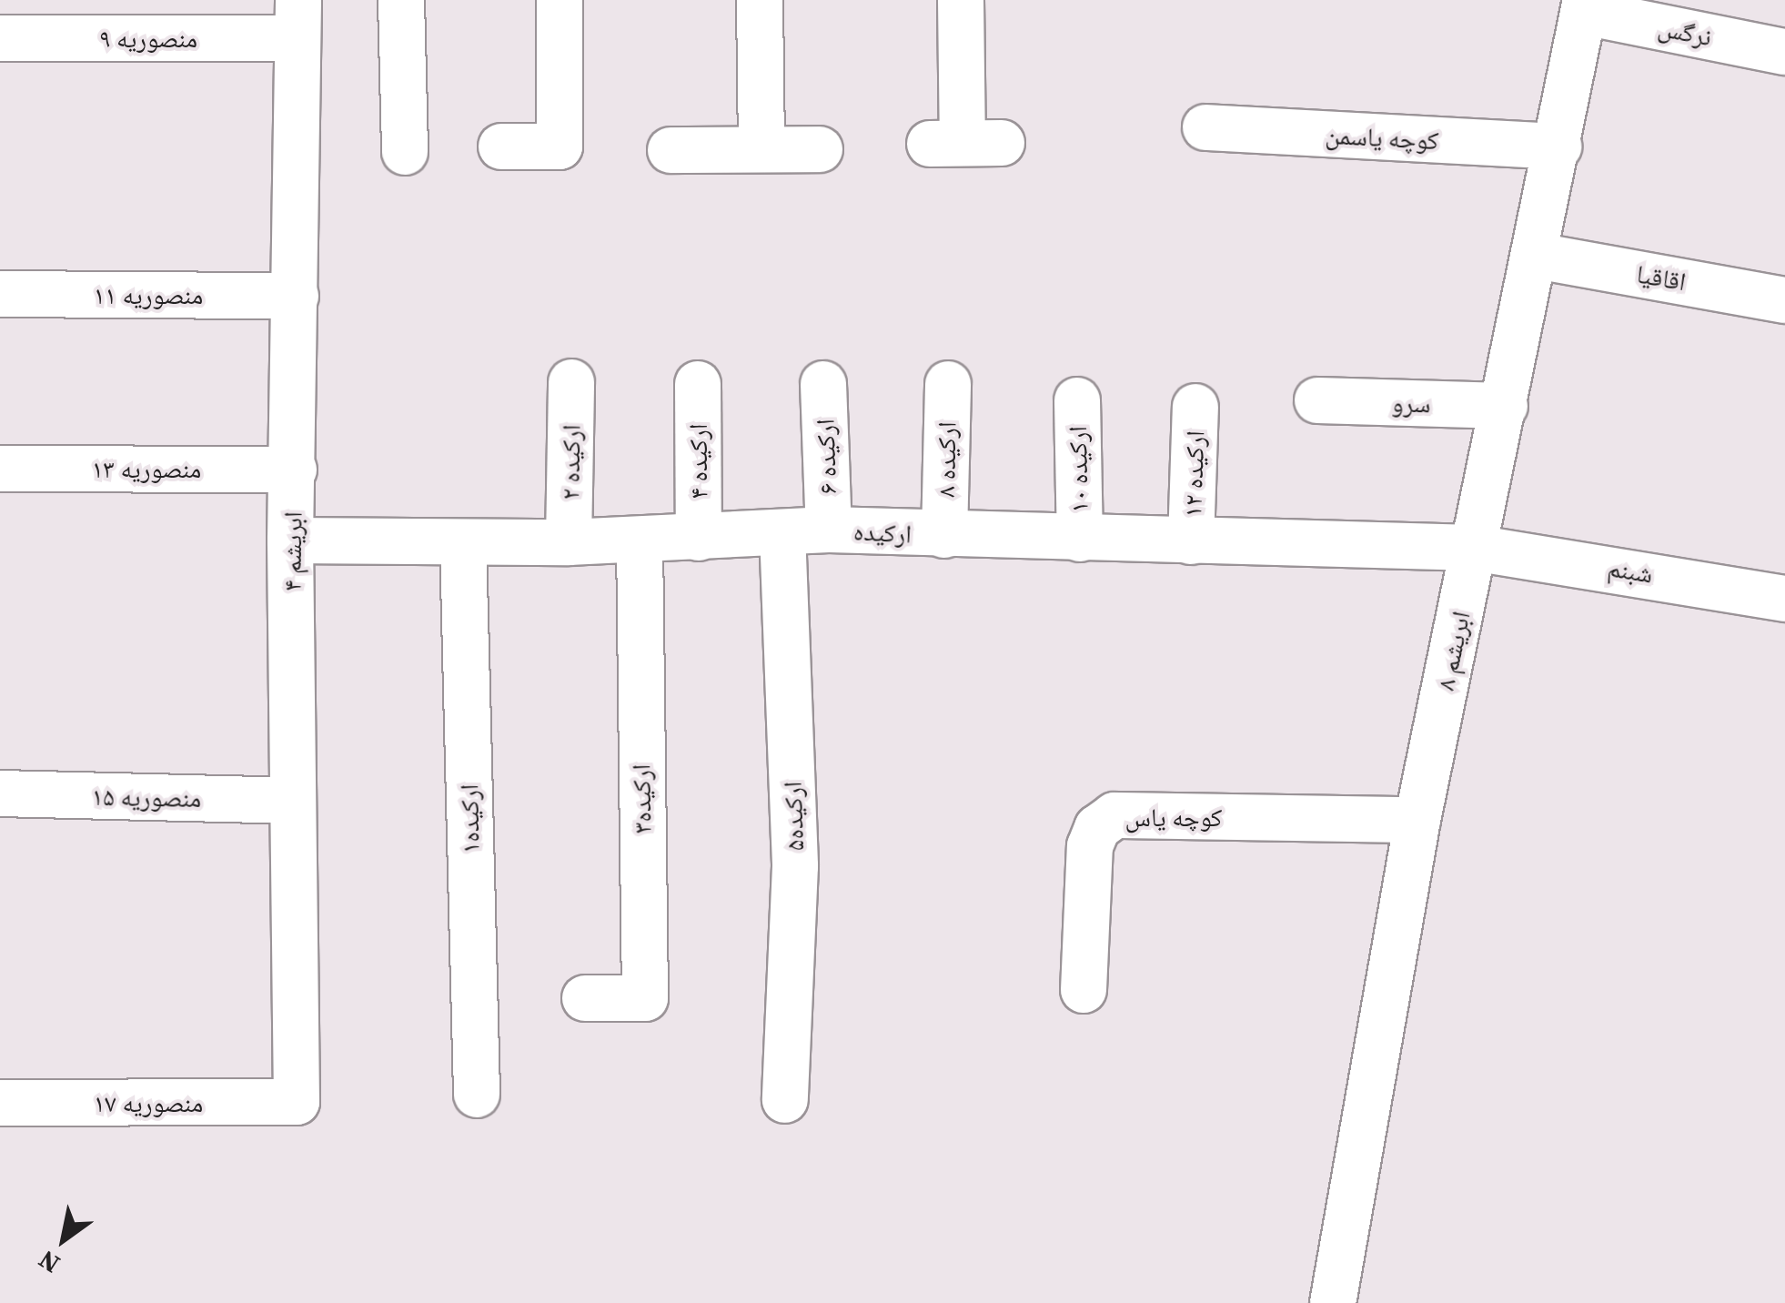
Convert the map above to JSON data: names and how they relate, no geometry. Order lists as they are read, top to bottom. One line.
{"streets":{"street":["نرگس","منصوریه ۹","کوچه یاسمن","اقاقیا","منصوریه ۱۱","سرو","ارکیده ۶","ارکیده ۸","ارکیده ۴","ارکیده ۲","منصوریه ۱۳","ارکیده ۱۰","ارکیده ۱۲","ارکیده","ابریشم ۴","شبنم","ابریشم ۸","منصوریه ۱۵","ارکیده۳","ارکیده۵","کوچه یاس","ارکیده۱","منصوریه ۱۷"]},"crossings":[["نرگس","ابریشم ۸"],["منصوریه ۹","ابریشم ۴"],["کوچه یاسمن","ابریشم ۸"],["اقاقیا","ابریشم ۸"],["منصوریه ۱۱","ابریشم ۴"],["سرو","ابریشم ۸"],["ارکیده ۶","ارکیده"],["ارکیده ۸","ارکیده"],["ارکیده ۴","ارکیده"],["ارکیده ۲","ارکیده"],["منصوریه ۱۳","ابریشم ۴"],["ارکیده ۱۰","ارکیده"],["ارکیده ۱۲","ارکیده"],["ارکیده","ابریشم ۴"],["ارکیده","شبنم"],["ارکیده","ابریشم ۸"],["ارکیده","ارکیده۳"],["ارکیده","ارکیده۵"],["ارکیده","ارکیده۱"],["ابریشم ۴","منصوریه ۱۵"],["ابریشم ۴","منصوریه ۱۷"],["شبنم","ابریشم ۸"],["ابریشم ۸","کوچه یاس"]],"north":"bottom left"}
